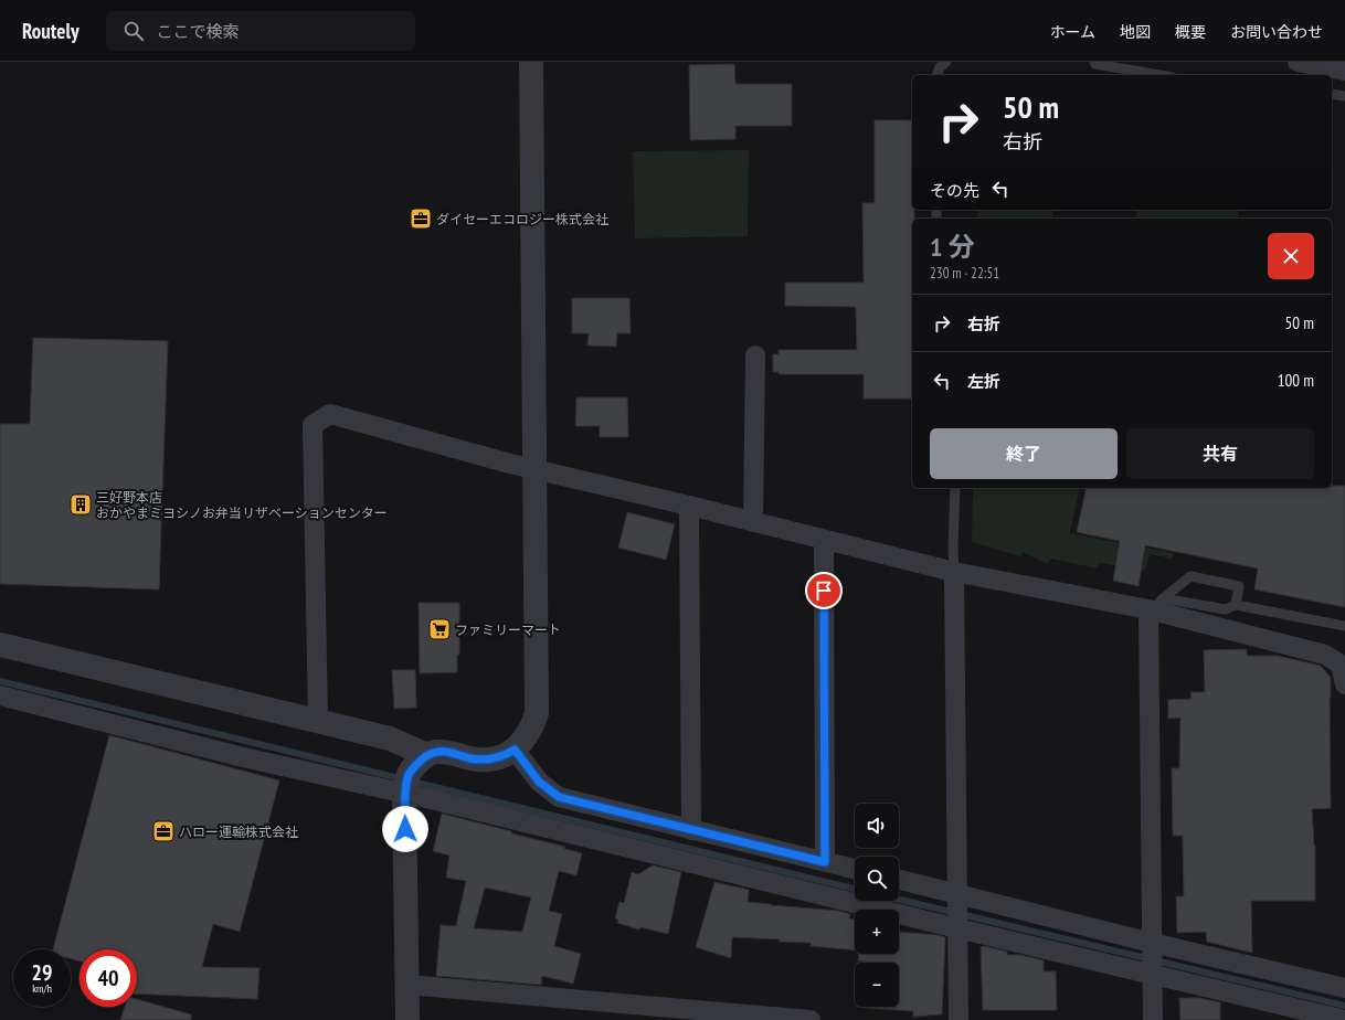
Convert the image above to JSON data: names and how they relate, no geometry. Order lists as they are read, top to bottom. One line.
{"places":{"office":["ダイセーエコロジー株式会社","ハロー運輸株式会社"],"building":["三好野本店 おかやまミヨシノお弁当リザベーションセンター"],"supermarket":["ファミリーマート"]},"page":{"header":"Routely","search":"ここで検索","nav":["ホーム","地図","概要","お問い合わせ"],"turn":["50 m","右折"],"then":"その先","heading":["1 分","230 m · 22:51"],"list":[{"name":"右折","value":"50 m"},{"name":"左折","value":"100 m"}],"buttons":["終了","共有"],"map_buttons":["+","−"],"speed":"29 km/h","limit":"40"}}
